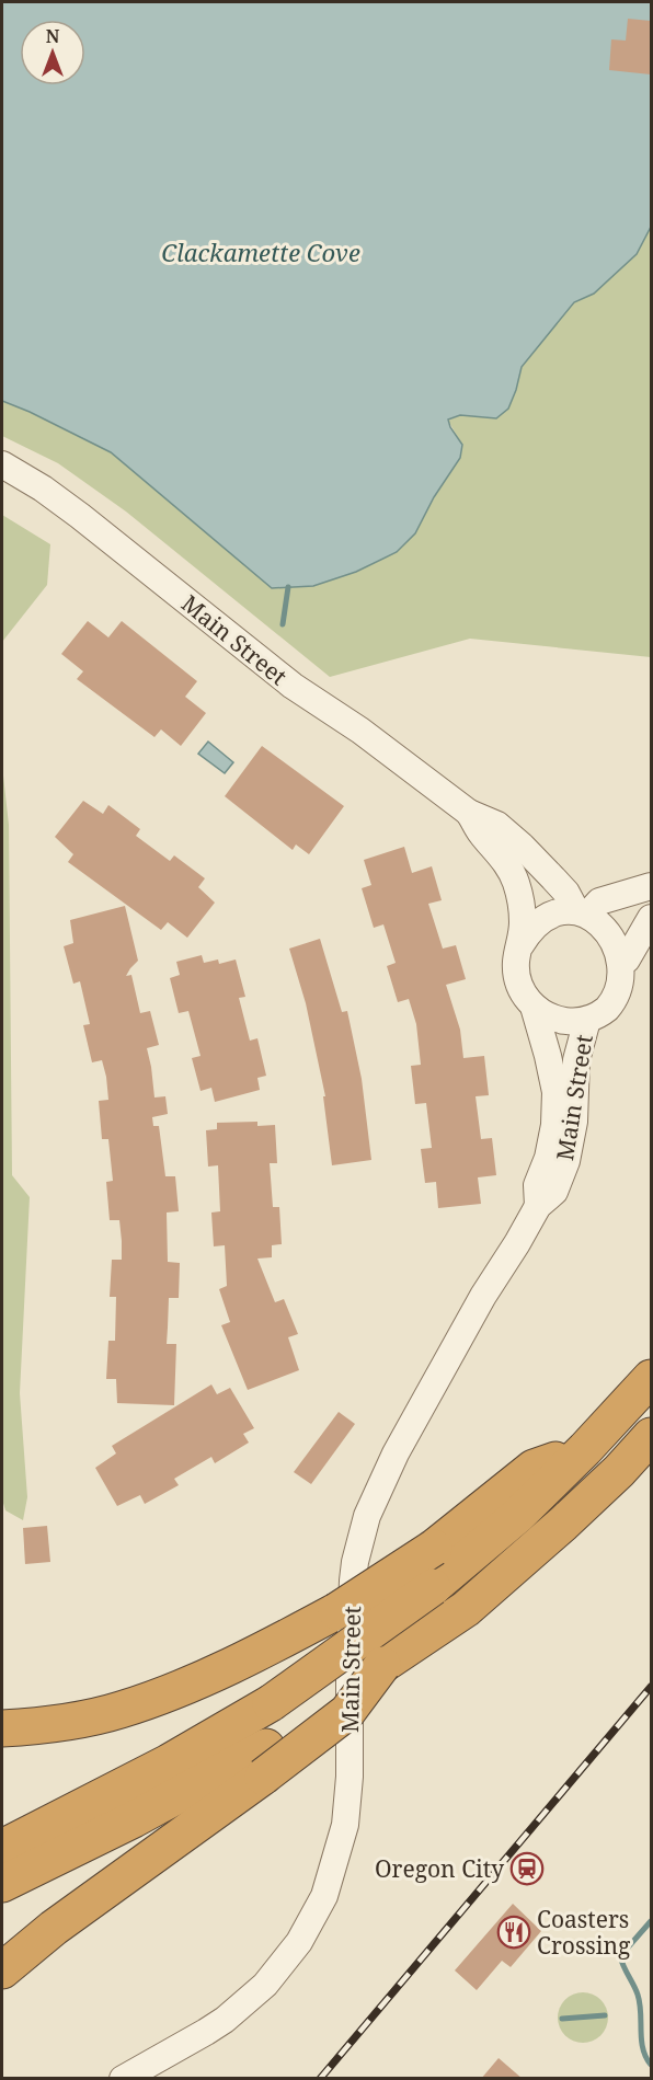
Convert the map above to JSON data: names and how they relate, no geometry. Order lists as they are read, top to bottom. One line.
{"streets":{"street":["Main Street"]},"water":["Clackamette Cove"],"places":{"station":["Oregon City"],"restaurant":["Coasters Crossing"]},"north":"top"}
